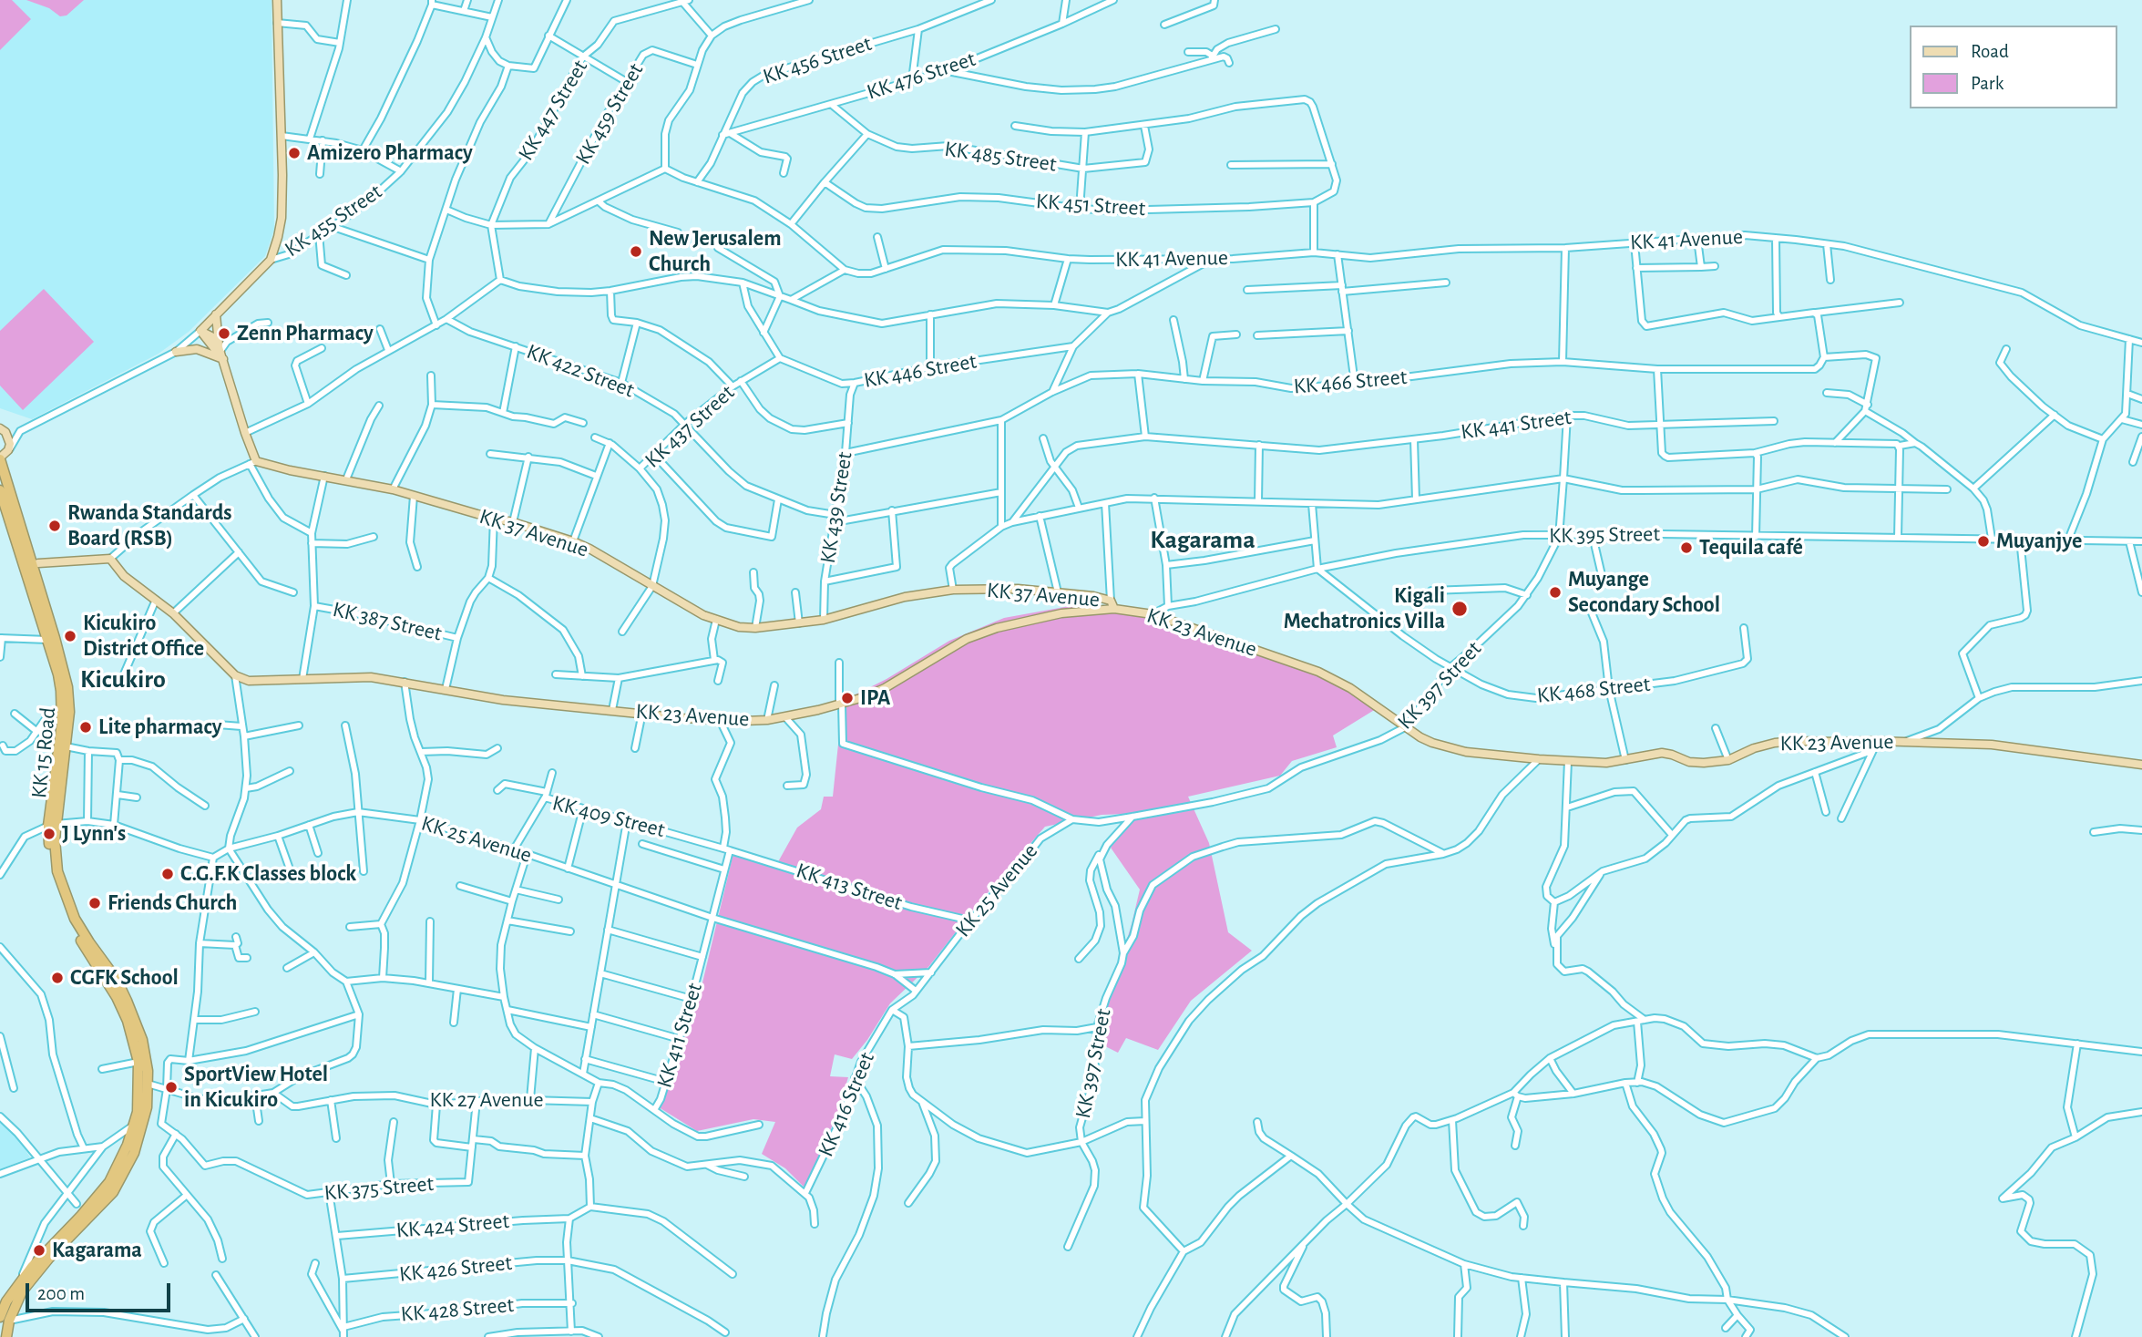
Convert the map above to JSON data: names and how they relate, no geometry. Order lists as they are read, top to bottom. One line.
{"streets":{"highway":["KK 15 Road"],"main road":["KK 37 Avenue","KK 23 Avenue"],"street":["KK 456 Street","KK 476 Street","KK 447 Street","KK 459 Street","KK 485 Street","KK 451 Street","KK 455 Street","KK 41 Avenue","KK 422 Street","KK 446 Street","KK 466 Street","KK 441 Street","KK 437 Street","KK 439 Street","KK 395 Street","KK 387 Street","KK 397 Street","KK 468 Street","KK 409 Street","KK 25 Avenue","KK 413 Street","KK 411 Street","KK 27 Avenue","KK 416 Street","KK 375 Street","KK 424 Street","KK 426 Street","KK 428 Street"]},"crossings":[["KK 456 Street","KK 476 Street"],["KK 476 Street","KK 485 Street"],["KK 422 Street","KK 437 Street"],["KK 422 Street","KK 439 Street"],["KK 446 Street","KK 437 Street"],["KK 446 Street","KK 439 Street"],["KK 466 Street","KK 439 Street"],["KK 441 Street","KK 37 Avenue"],["KK 441 Street","KK 397 Street"],["KK 437 Street","KK 37 Avenue"],["KK 439 Street","KK 37 Avenue"],["KK 37 Avenue","KK 23 Avenue"],["KK 395 Street","KK 23 Avenue"],["KK 395 Street","KK 397 Street"],["KK 395 Street","KK 468 Street"],["KK 387 Street","KK 23 Avenue"],["KK 23 Avenue","KK 397 Street"],["KK 23 Avenue","KK 411 Street"],["KK 397 Street","KK 468 Street"],["KK 397 Street","KK 25 Avenue"],["KK 409 Street","KK 25 Avenue"],["KK 409 Street","KK 413 Street"],["KK 409 Street","KK 411 Street"],["KK 25 Avenue","KK 413 Street"],["KK 25 Avenue","KK 411 Street"],["KK 25 Avenue","KK 416 Street"],["KK 413 Street","KK 411 Street"]],"districts":["Kagarama","Kicukiro"],"places":["Amizero Pharmacy","New Jerusalem Church","Zenn Pharmacy","Rwanda Standards Board (RSB)","Muyanjye","Tequila café","Muyange Secondary School","Kigali Mechatronics Villa","Kicukiro District Office","IPA","Lite pharmacy","J Lynn's","C.G.F.K Classes block","Friends Church","CGFK School","SportView Hotel in Kicukiro","Kagarama"],"legend":["Road","Park"],"scale_bar":"200 m"}
